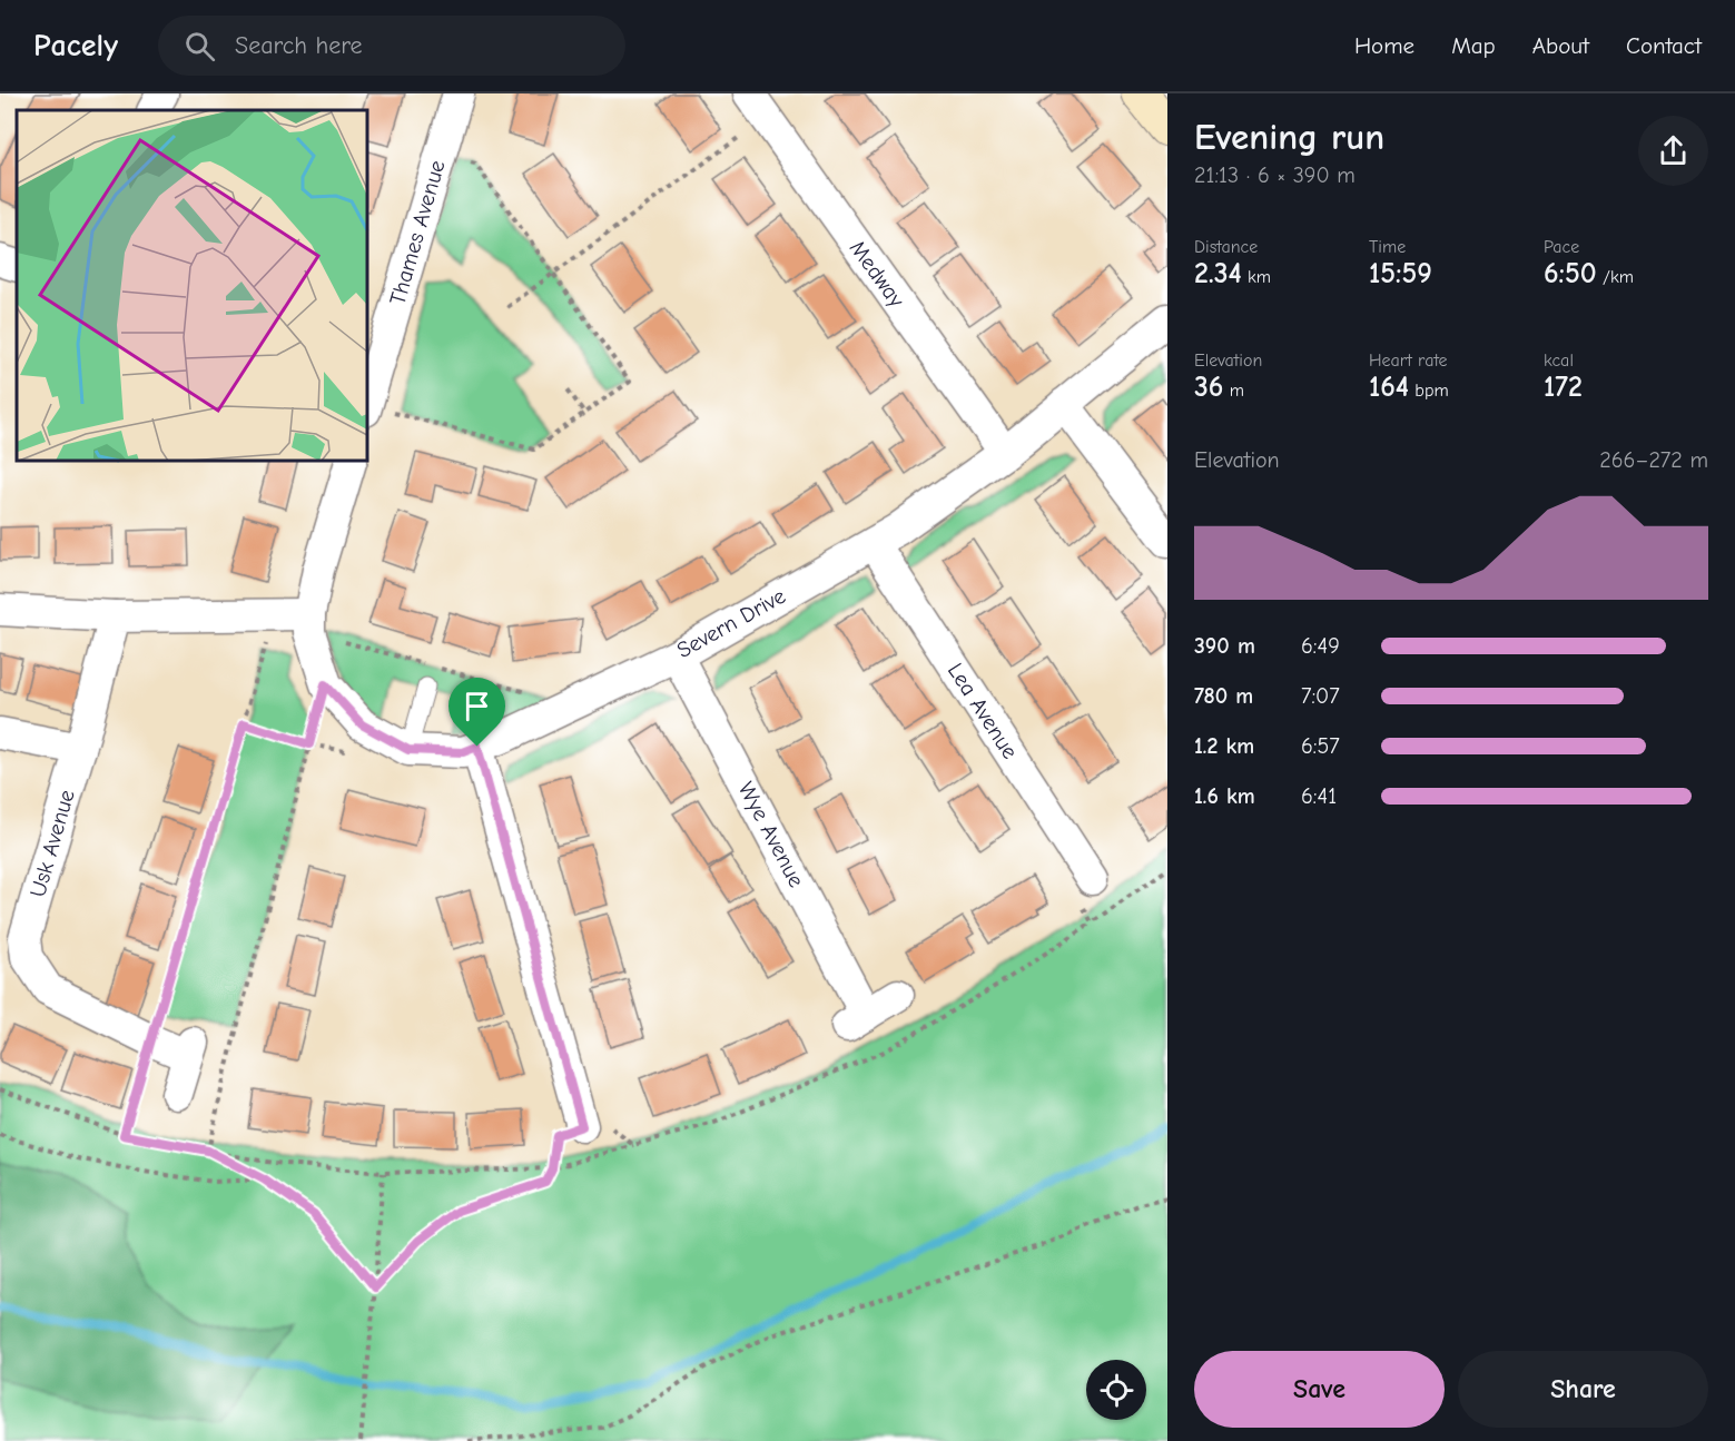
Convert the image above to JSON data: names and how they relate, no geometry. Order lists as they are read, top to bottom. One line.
{"streets":{"street":["Thames Avenue","Medway","Severn Drive","Lea Avenue","Wye Avenue","Usk Avenue"]},"crossings":[["Medway","Severn Drive"],["Severn Drive","Lea Avenue"],["Severn Drive","Wye Avenue"]],"page":{"header":"Pacely","search":"Search here","nav":["Home","Map","About","Contact"],"heading":["Evening run","21:13 · 6 × 390 m"],"stats":[["Distance","2.34 km"],["Time","15:59"],["Pace","6:50 /km"],["Elevation","36 m"],["Heart rate","164 bpm"],["kcal","172"]],"chart":["Elevation","266–272 m"],"list":[{"name":"390 m","note":"6:49"},{"name":"780 m","note":"7:07"},{"name":"1.2 km","note":"6:57"},{"name":"1.6 km","note":"6:41"}],"buttons":["Save","Share"]}}
